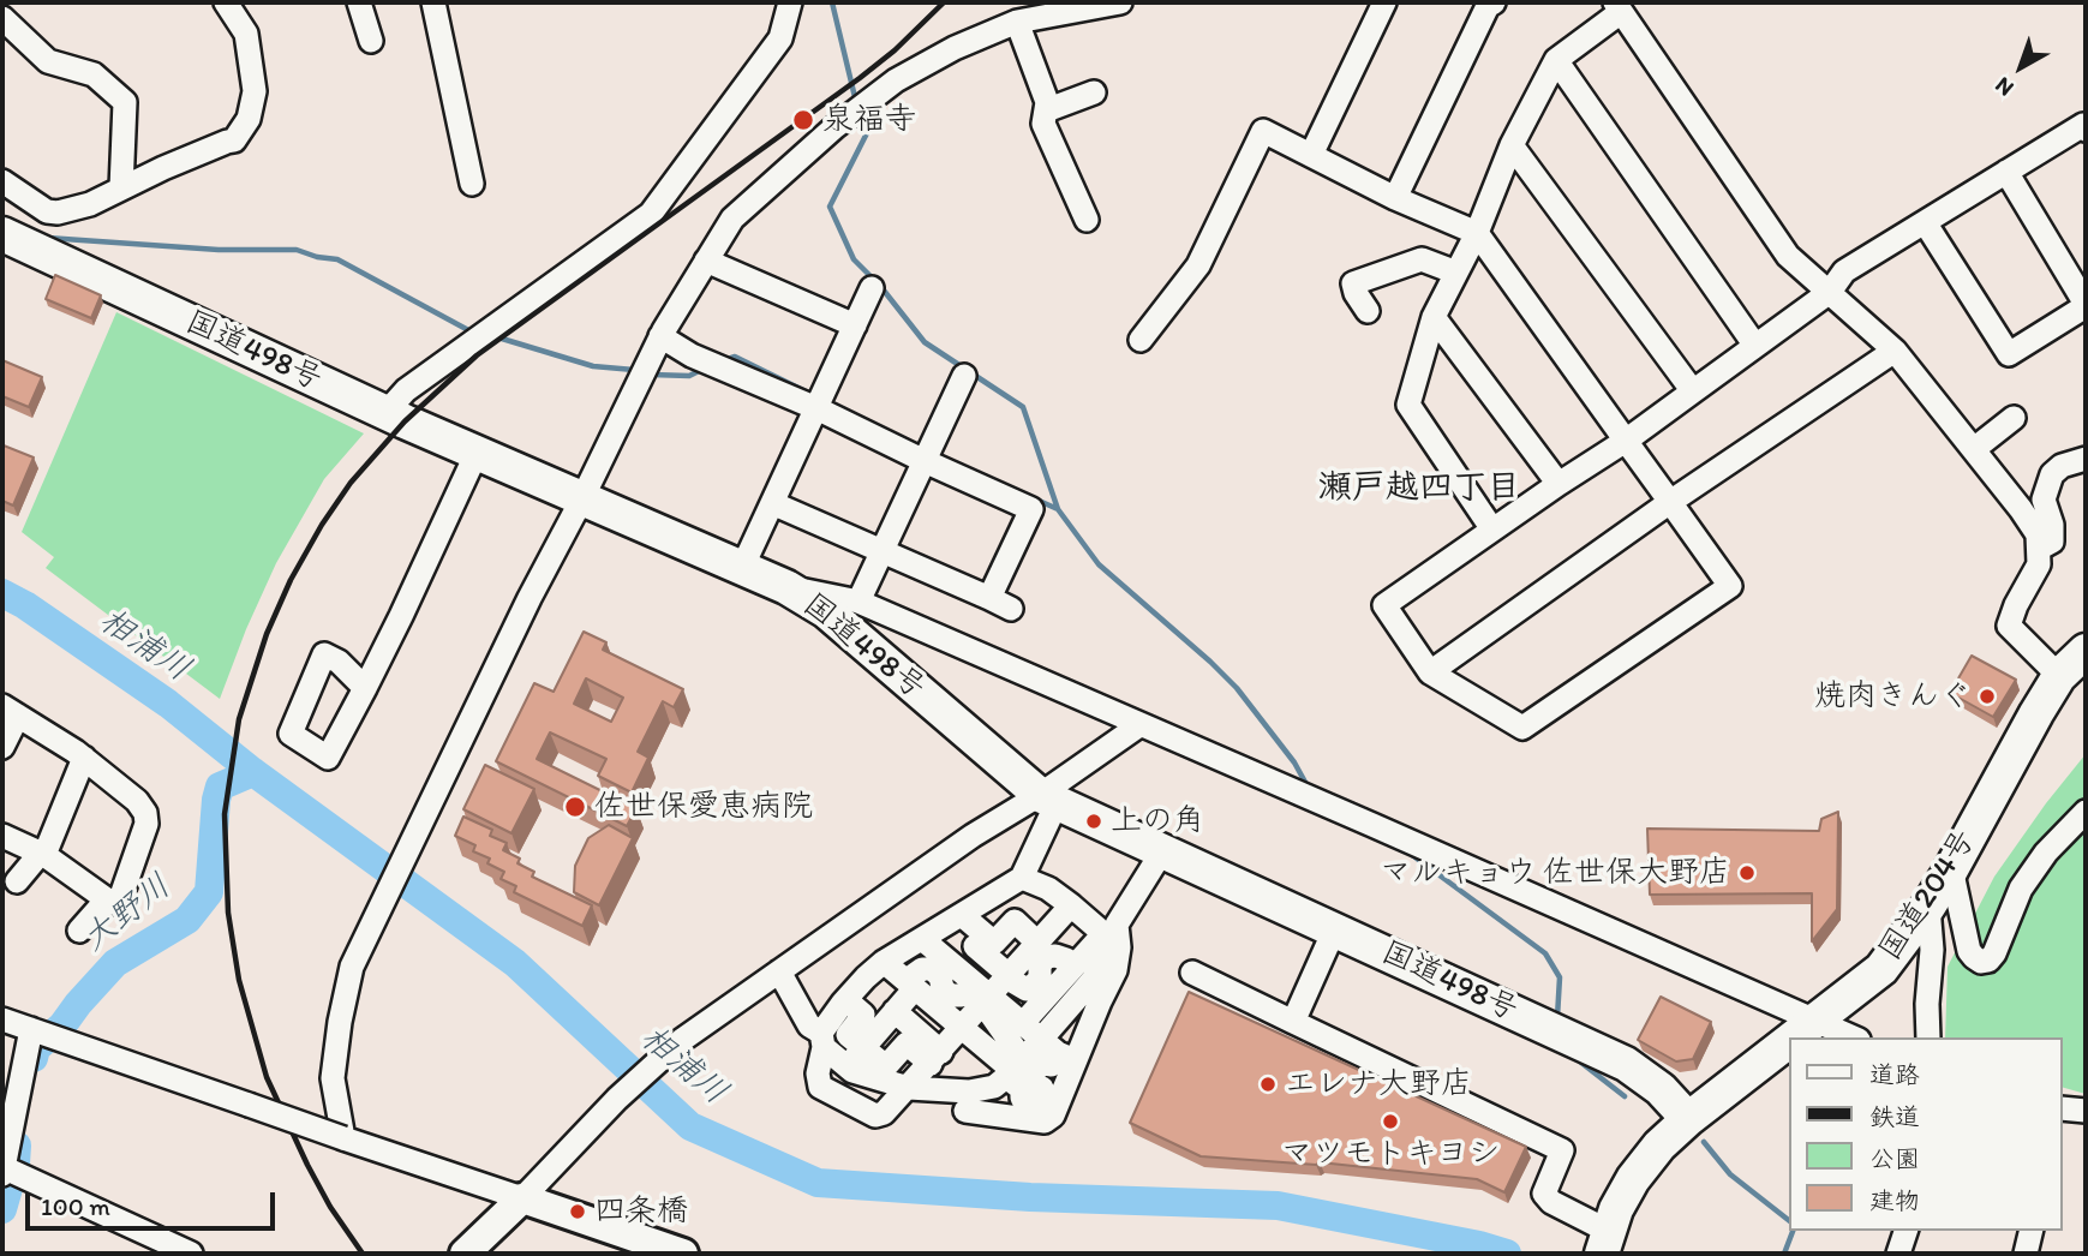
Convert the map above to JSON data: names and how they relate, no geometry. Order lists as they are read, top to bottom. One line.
{"streets":{"highway":["国道498号","国道204号"]},"crossings":[["国道498号","国道204号"]],"districts":["瀬戸越四丁目"],"water":["相浦川","大野川"],"places":["泉福寺","焼肉きんぐ","佐世保愛恵病院","上の角","マルキョウ 佐世保大野店","エレナ大野店","マツモトキヨシ","四条橋"],"legend":["道路","鉄道","公園","建物"],"scale_bar":"100 m","north":"bottom left"}
